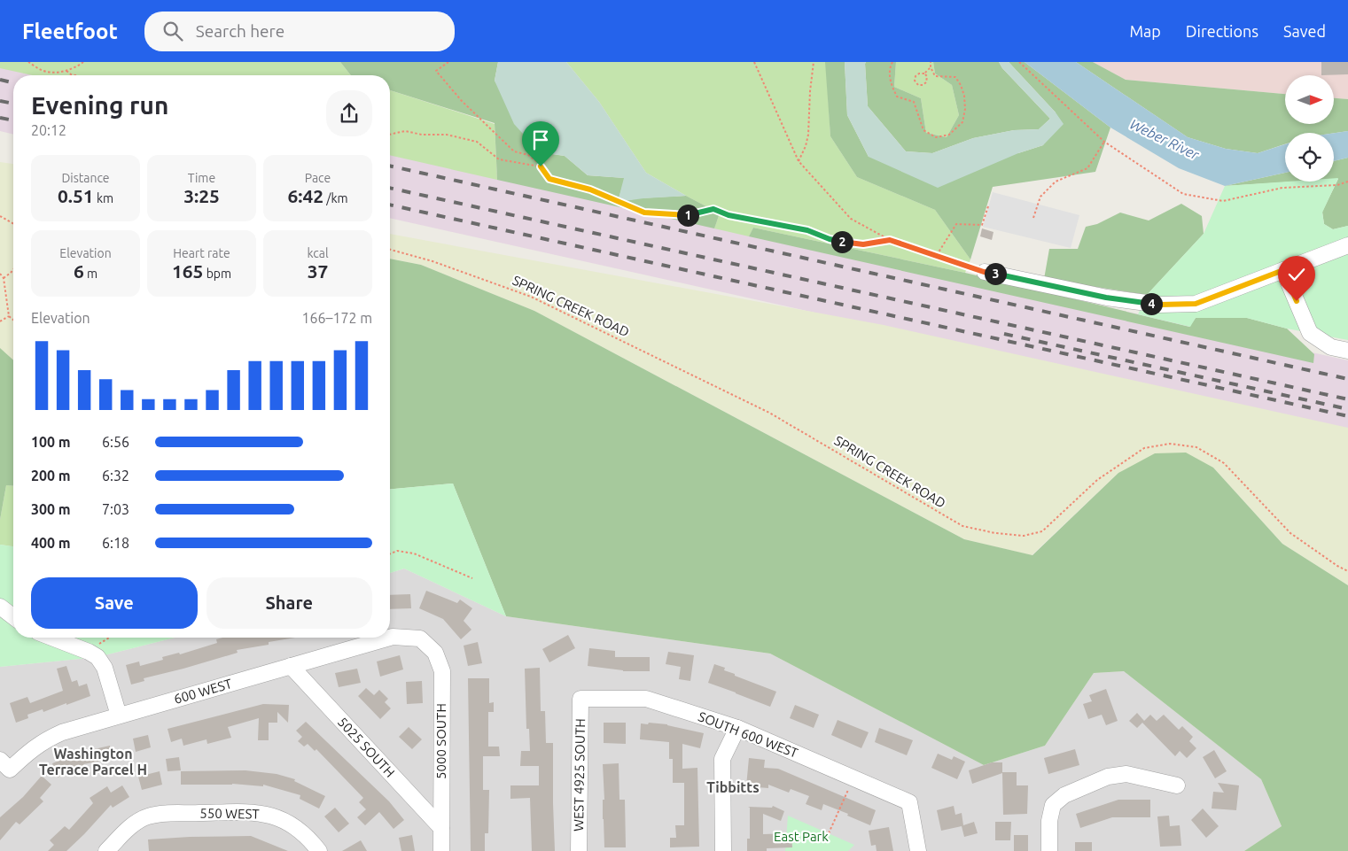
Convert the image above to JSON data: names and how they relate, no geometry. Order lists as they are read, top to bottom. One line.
{"streets":{"street":["600 WEST","SOUTH 600 WEST","5000 SOUTH","5025 SOUTH","WEST 4925 SOUTH","550 WEST"],"path":["SPRING CREEK ROAD"]},"crossings":[["600 WEST","5000 SOUTH"],["600 WEST","5025 SOUTH"],["SOUTH 600 WEST","WEST 4925 SOUTH"],["5000 SOUTH","5025 SOUTH"]],"districts":["Washington Terrace Parcel H","Tibbitts"],"water":["Weber River"],"parks":["East Park"],"north":"right","page":{"header":"Fleetfoot","search":"Search here","nav":["Map","Directions","Saved"],"heading":["Evening run","20:12"],"stats":[["Distance","0.51 km"],["Time","3:25"],["Pace","6:42 /km"],["Elevation","6 m"],["Heart rate","165 bpm"],["kcal","37"]],"pins":["1","2","3","4"],"chart":["Elevation","166–172 m"],"list":[{"name":"100 m","note":"6:56"},{"name":"200 m","note":"6:32"},{"name":"300 m","note":"7:03"},{"name":"400 m","note":"6:18"}],"buttons":["Save","Share"]}}
